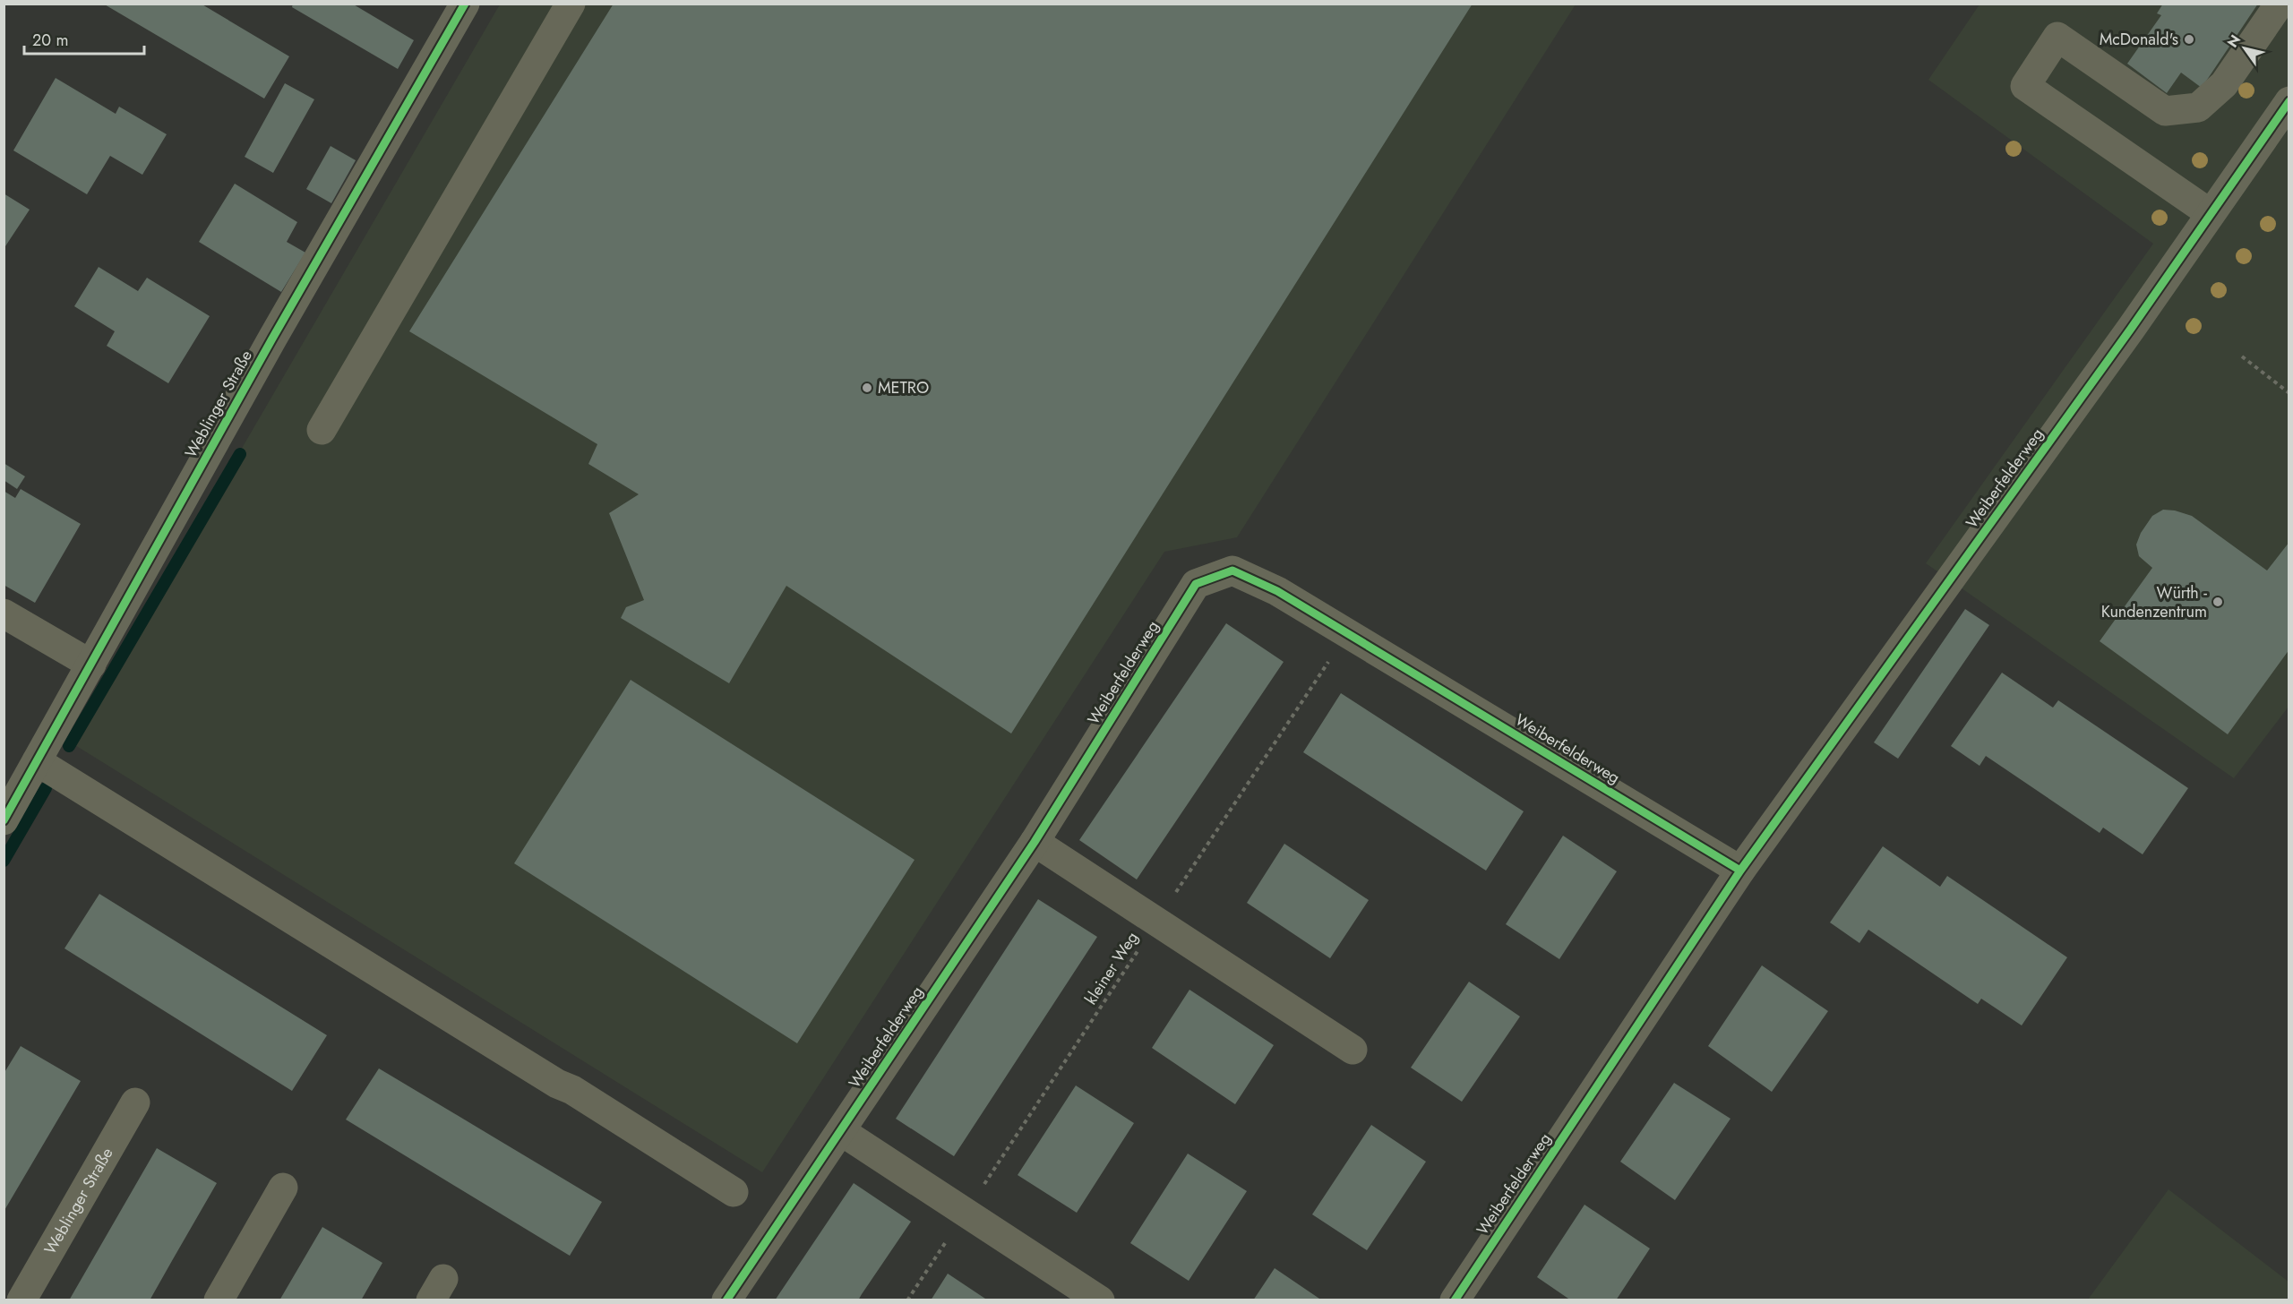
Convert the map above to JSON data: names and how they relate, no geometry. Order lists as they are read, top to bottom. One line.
{"streets":{"street":["Weblinger Straße","Weiberfelderweg"],"path":["kleiner Weg"]},"places":["McDonald's","METRO","Würth - Kundenzentrum"],"scale_bar":"20 m","north":"top left"}
